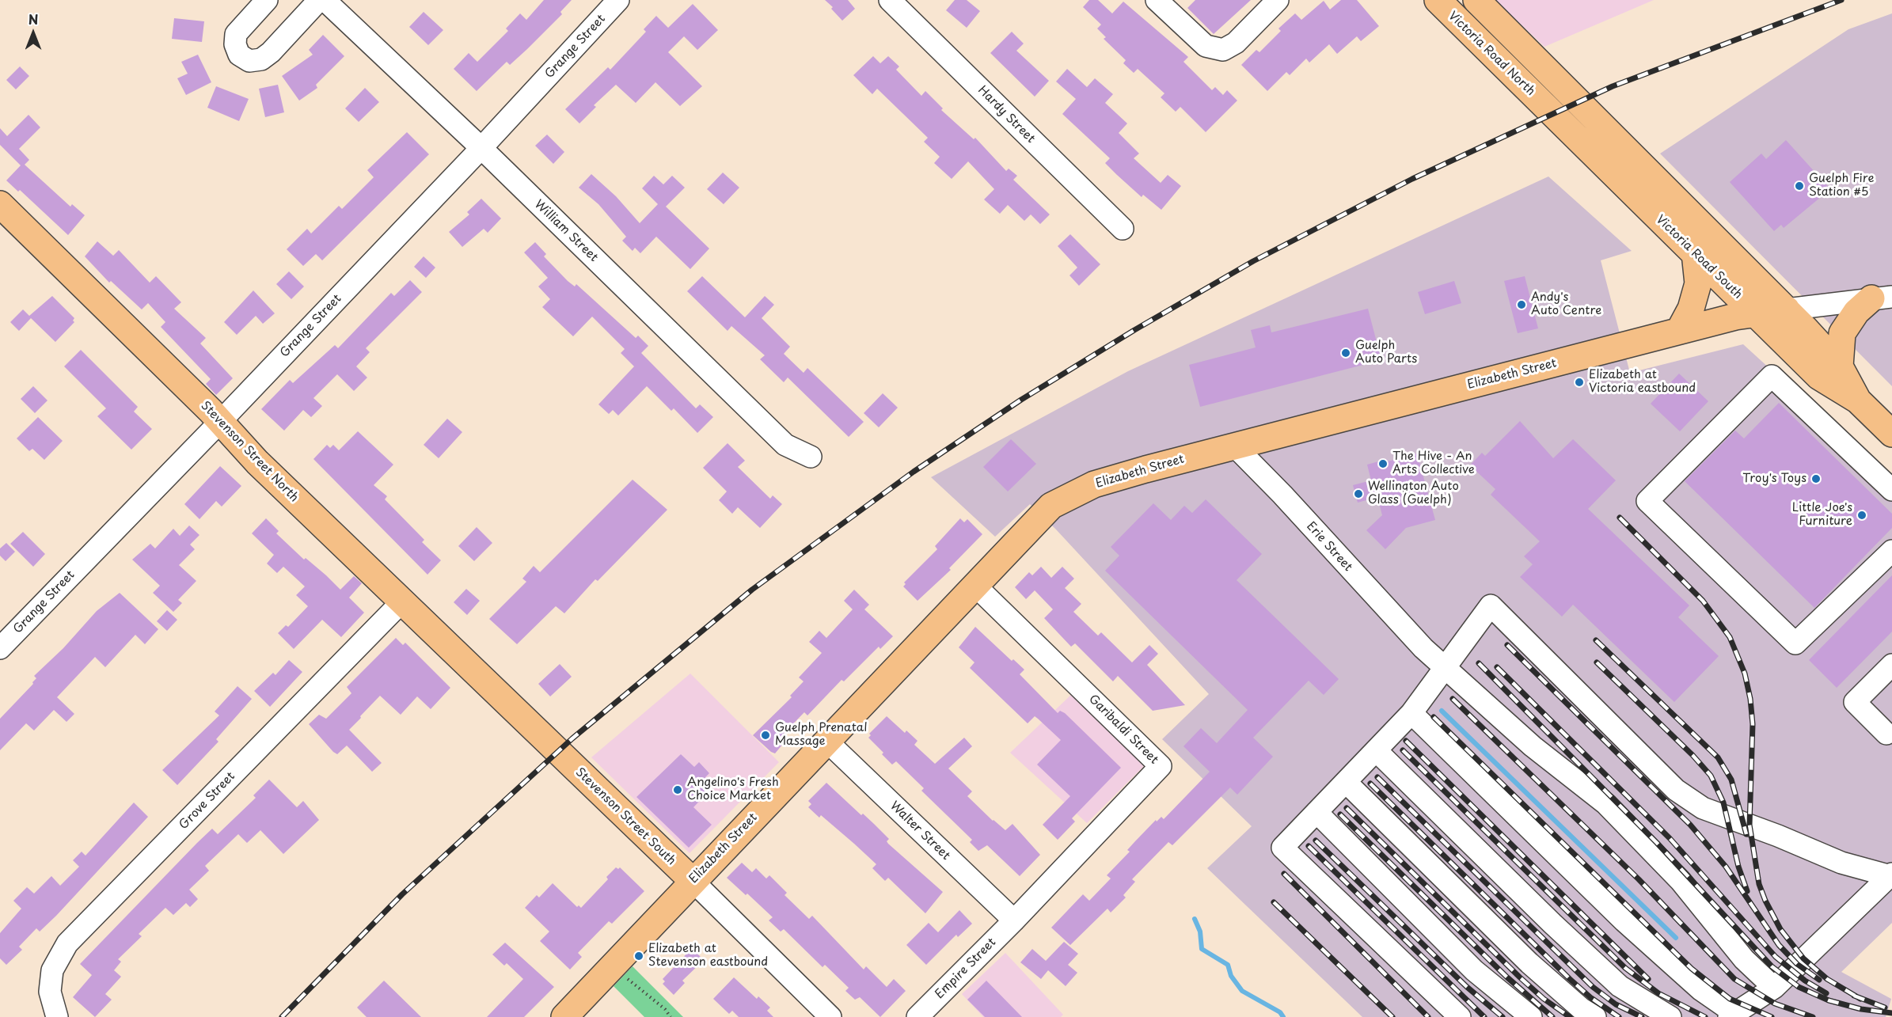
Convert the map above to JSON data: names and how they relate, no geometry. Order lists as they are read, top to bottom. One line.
{"streets":{"main road":["Victoria Road North","Victoria Road South","Elizabeth Street","Stevenson Street North","Stevenson Street South"],"street":["Grange Street","Hardy Street","William Street","Erie Street","Garibaldi Street","Grove Street","Walter Street","Empire Street"]},"crossings":[["Grange Street","William Street"],["Grange Street","Stevenson Street North"],["Victoria Road North","Victoria Road South"],["Victoria Road South","Elizabeth Street"],["Elizabeth Street","Erie Street"],["Elizabeth Street","Garibaldi Street"],["Elizabeth Street","Stevenson Street South"],["Elizabeth Street","Walter Street"],["Stevenson Street North","Grove Street"],["Stevenson Street North","Stevenson Street South"],["Garibaldi Street","Walter Street"],["Garibaldi Street","Empire Street"],["Walter Street","Empire Street"]],"places":["Guelph Fire Station #5","Andy's Auto Centre","Guelph Auto Parts","Elizabeth at Victoria eastbound","The Hive - An Arts Collective","Troy's Toys","Wellington Auto Glass (Guelph)","Little Joe's Furniture","Guelph Prenatal Massage","Angelino's Fresh Choice Market","Elizabeth at Stevenson eastbound"],"north":"top"}
